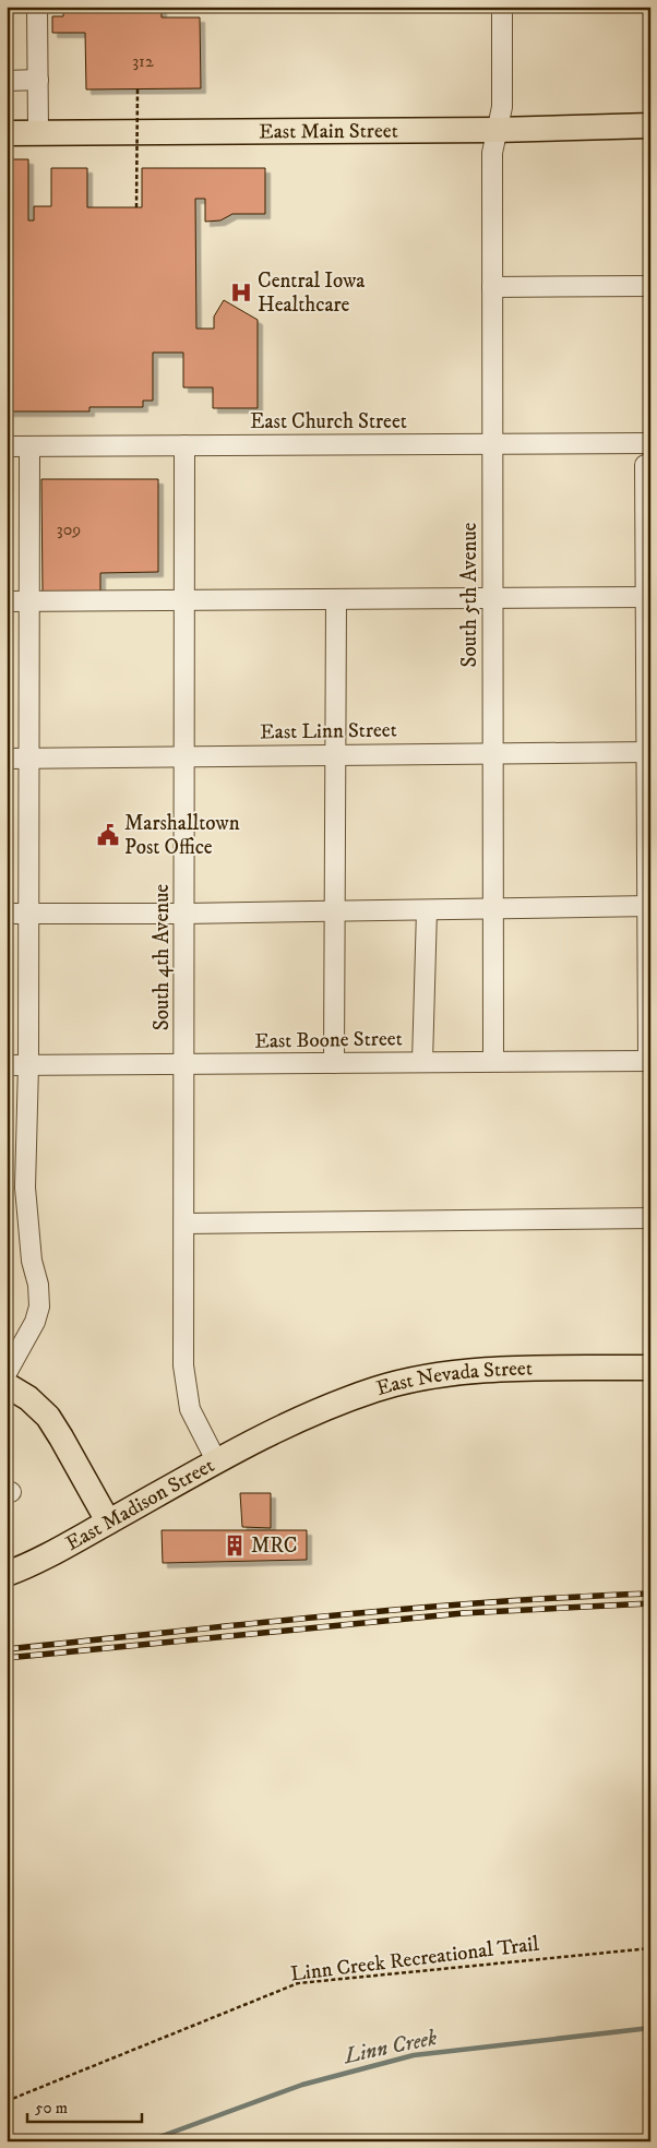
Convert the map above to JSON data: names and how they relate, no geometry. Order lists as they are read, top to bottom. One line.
{"streets":{"main road":["East Main Street","East Nevada Street","East Madison Street"],"street":["East Church Street","South 5th Avenue","East Linn Street","South 4th Avenue","East Boone Street"],"path":["Linn Creek Recreational Trail"]},"crossings":[["East Main Street","South 5th Avenue"],["East Church Street","South 5th Avenue"],["East Church Street","South 4th Avenue"],["South 5th Avenue","East Linn Street"],["South 5th Avenue","East Boone Street"],["East Linn Street","South 4th Avenue"],["South 4th Avenue","East Boone Street"],["South 4th Avenue","East Madison Street"],["East Nevada Street","East Madison Street"]],"water":["Linn Creek"],"places":{"hospital":["Central Iowa Healthcare"],"public building":["Marshalltown Post Office"],"building":["MRC"]},"house_numbers":["312","309"],"scale_bar":"50 m"}
